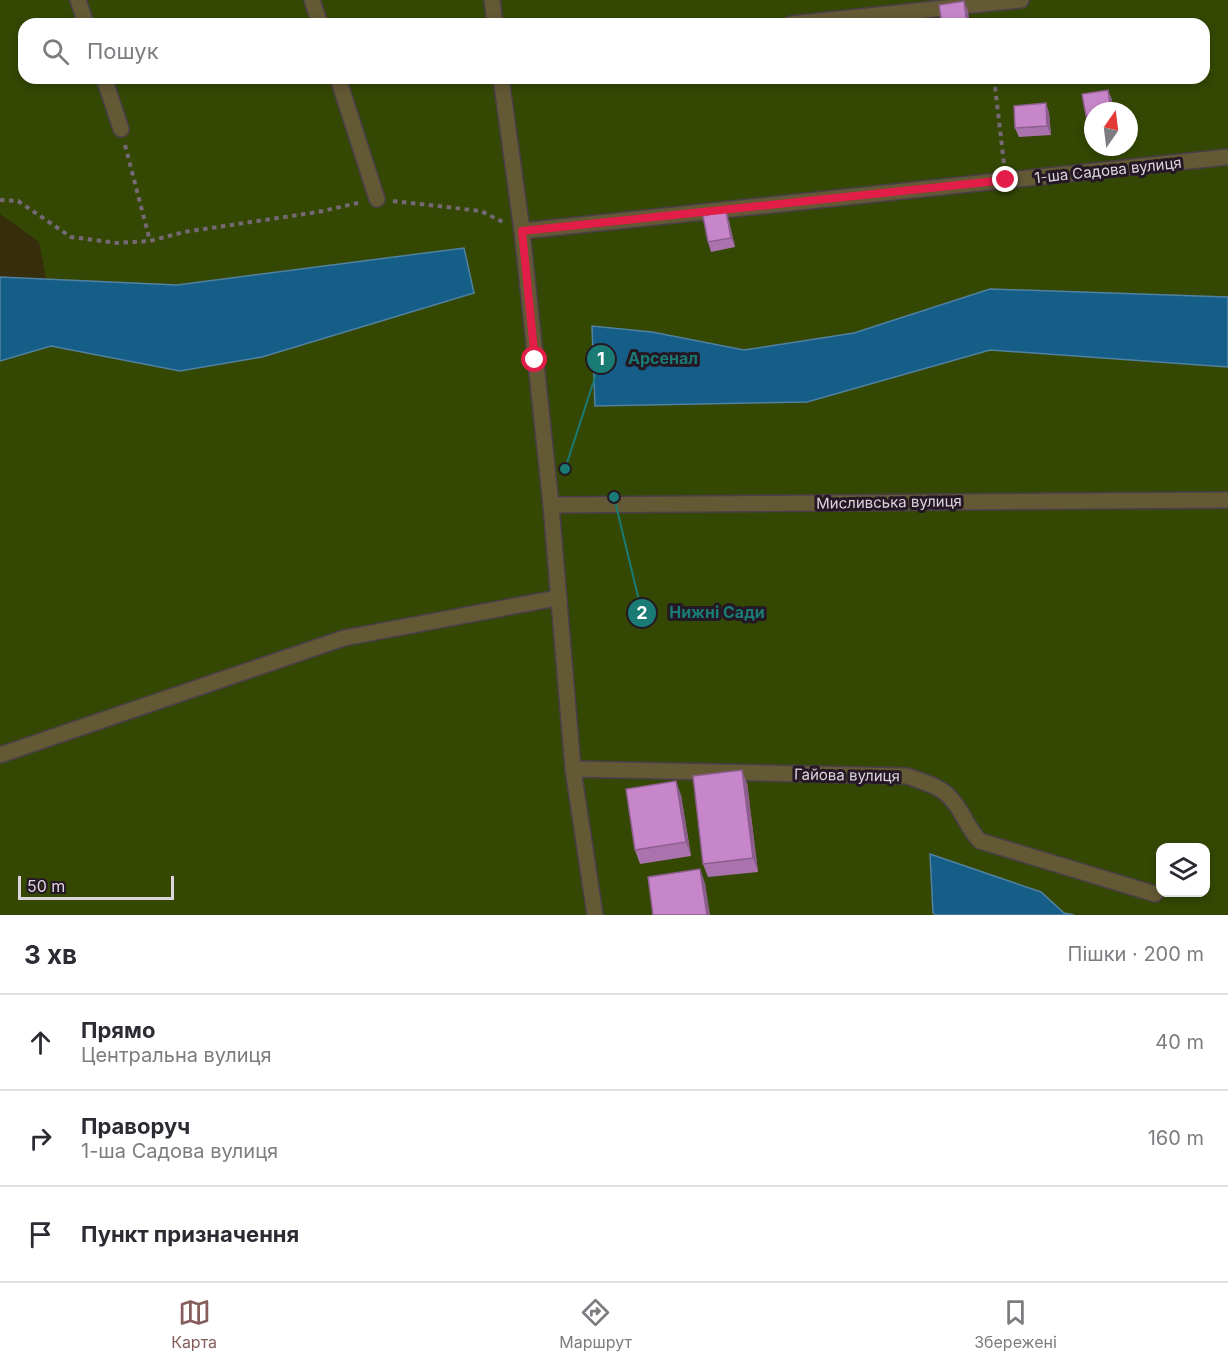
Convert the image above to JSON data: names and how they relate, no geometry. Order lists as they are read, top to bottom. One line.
{"streets":{"street":["1-ша Садова вулиця","Мисливська вулиця","Гайова вулиця"]},"places":["Арсенал","Нижні Сади"],"scale_bar":"50 m","north":"top","page":{"search":"Пошук","scale":"50 m","heading":["3 хв","Пішки · 200 m"],"list":[["Прямо","Центральна вулиця","40 m"],["Праворуч","1-ша Садова вулиця","160 m"],"Пункт призначення"],"nav":["Карта","Маршрут","Збережені"]}}
